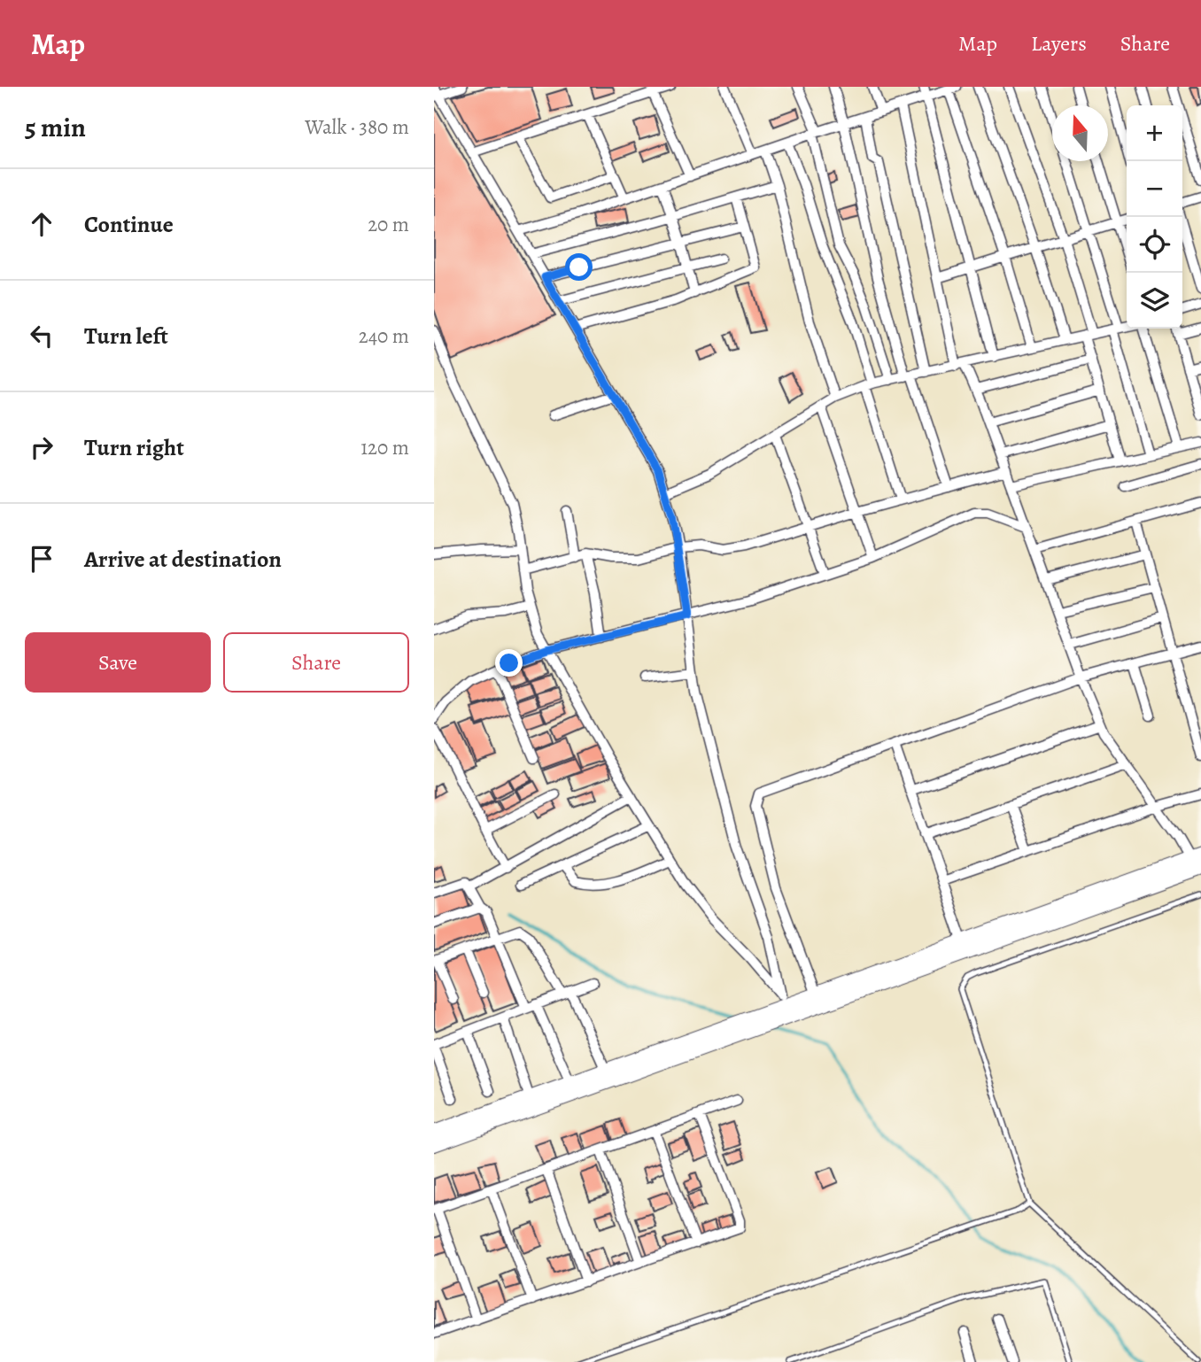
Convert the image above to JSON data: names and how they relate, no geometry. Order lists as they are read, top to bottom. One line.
{"north":"top","page":{"header":"Map","nav":["Map","Layers","Share"],"heading":["5 min","Walk · 380 m"],"map_buttons":["+","−"],"list":[["Continue","20 m"],["Turn left","240 m"],["Turn right","120 m"],"Arrive at destination"],"buttons":["Save","Share"]}}
